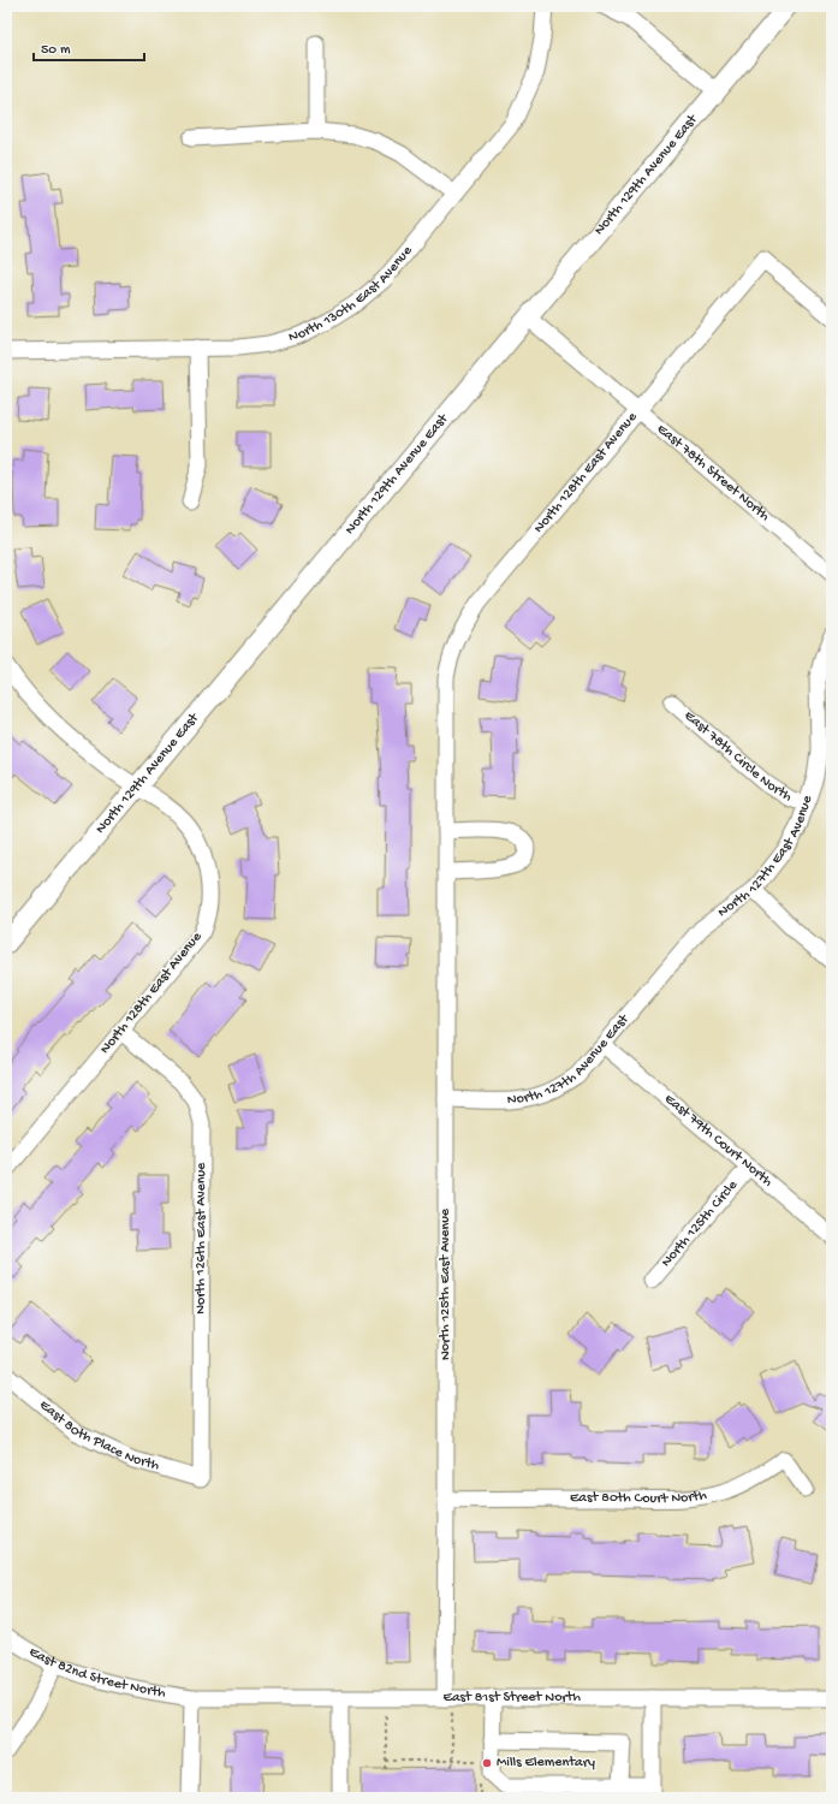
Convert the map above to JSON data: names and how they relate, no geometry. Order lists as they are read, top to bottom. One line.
{"streets":{"main road":["North 129th Avenue East"],"street":["North 130th East Avenue","North 128th East Avenue","East 78th Street North","East 78th Circle North","North 127th East Avenue","North 127th Avenue East","East 79th Court North","North 125th Circle","North 126th East Avenue","North 125th East Avenue","East 80th Place North","East 80th Court North","East 82nd Street North","East 81st Street North"]},"crossings":[["North 129th Avenue East","North 128th East Avenue"],["North 129th Avenue East","East 78th Street North"],["North 128th East Avenue","East 78th Street North"],["North 128th East Avenue","North 126th East Avenue"],["North 128th East Avenue","North 125th East Avenue"],["East 78th Circle North","North 127th East Avenue"],["North 127th East Avenue","North 127th Avenue East"],["North 127th Avenue East","East 79th Court North"],["North 127th Avenue East","North 125th East Avenue"],["East 79th Court North","North 125th Circle"],["North 126th East Avenue","East 80th Place North"],["North 125th East Avenue","East 80th Court North"],["North 125th East Avenue","East 81st Street North"],["East 82nd Street North","East 81st Street North"]],"places":["Mills Elementary"],"scale_bar":"50 m"}
